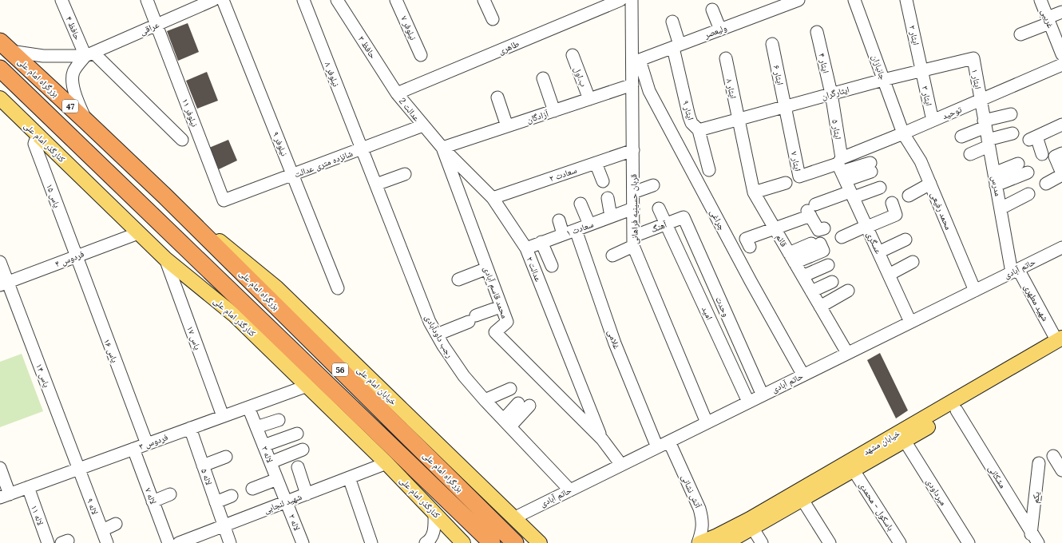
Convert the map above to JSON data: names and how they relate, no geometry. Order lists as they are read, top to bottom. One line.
{"streets":{"highway":["بزرگراه امام علی","47","56"],"main road":["کنارگذر امام علی","خیابان امام علی","خیابان مشهد"],"street":["غریبی","حافظ ۴","عراقی","نیلوفر ۷","ولیعصر","ایثار ۲","حافظ ۳","طاهری","ایثار ۴","جانبازان","نیلوفر ۸","ایثار ۶","ب.اول","ایثار ۱","ایثار ۸","ایثارگران","ایثار ۳","عدالت 2","ایثار ۹","نیلوفر ۱۱","توحید","آزادگان","ایثار ۵","نیلوفر ۹","ایثار ۷","شانزده متری عدالت","سعادت ۲","مدرس","یاس ۱۵","قربان حسینیه فراهانی","محمد رفیعی","چراغی","آهنگ","سعادت ۱","قائم","عسگری","فردوس ۴","حاتم آبادی","عدالت ۲","محمد قاسم آبادی","شهید مطهری","وحدت","امید","رجب داودآبادی","یاس ۱۷","غلامی","یاس ۱۶","یاس ۱۴","فردوس ۳","لاله ۳","لاله ۵","مشکانی","آتش نشانی","میرداودی","لاله ۷","یکم","شهید لنجابی","لاله ۹","باسکول - محمدی","لاله ۱۱","لاله ۲"]},"crossings":[["حافظ ۴","عراقی"],["عراقی","نیلوفر ۱۱"],["ولیعصر","ایثار ۹"],["ولیعصر","قربان حسینیه فراهانی"],["ولیعصر","چراغی"],["ایثار ۲","ایثارگران"],["ایثار ۲","ایثار ۳"],["حافظ ۳","طاهری"],["حافظ ۳","عدالت 2"],["طاهری","عدالت 2"],["ایثار ۴","ایثارگران"],["ایثار ۴","ایثار ۵"],["جانبازان","ایثارگران"],["جانبازان","توحید"],["جانبازان","محمد رفیعی"],["نیلوفر ۸","شانزده متری عدالت"],["نیلوفر ۸","رجب داودآبادی"],["ایثار ۶","ایثارگران"],["ایثار ۶","ایثار ۷"],["ب.اول","آزادگان"],["بزرگراه امام علی","47"],["بزرگراه امام علی","خیابان امام علی"],["ایثار ۱","ایثارگران"],["ایثار ۱","توحید"],["ایثار ۱","مدرس"],["ایثار ۸","ایثارگران"],["ایثار ۸","قائم"],["ایثارگران","ایثار ۳"],["ایثارگران","ایثار ۹"],["ایثارگران","ایثار ۵"],["ایثارگران","ایثار ۷"],["ایثارگران","قائم"],["ایثار ۳","توحید"],["47","کنارگذر امام علی"],["عدالت 2","شانزده متری عدالت"],["عدالت 2","عدالت ۲"],["نیلوفر ۱۱","شانزده متری عدالت"],["توحید","ایثار ۵"],["توحید","ایثار ۷"],["توحید","مدرس"],["توحید","محمد رفیعی"],["توحید","عسگری"],["آزادگان","قربان حسینیه فراهانی"],["آزادگان","عدالت ۲"],["آزادگان","محمد قاسم آبادی"],["ایثار ۵","ایثار ۷"],["ایثار ۵","عسگری"],["کنارگذر امام علی","یاس ۱۵"],["کنارگذر امام علی","فردوس ۴"],["کنارگذر امام علی","یاس ۱۷"],["کنارگذر امام علی","فردوس ۳"],["کنارگذر امام علی","شهید لنجابی"],["نیلوفر ۹","شانزده متری عدالت"],["ایثار ۷","عسگری"],["شانزده متری عدالت","عدالت ۲"],["شانزده متری عدالت","رجب داودآبادی"],["سعادت ۲","قربان حسینیه فراهانی"],["سعادت ۲","عدالت ۲"],["مدرس","حاتم آبادی"],["مدرس","شهید مطهری"],["یاس ۱۵","فردوس ۴"],["یاس ۱۵","یاس ۱۶"],["قربان حسینیه فراهانی","چراغی"],["قربان حسینیه فراهانی","آهنگ"],["قربان حسینیه فراهانی","سعادت ۱"],["قربان حسینیه فراهانی","حاتم آبادی"],["محمد رفیعی","حاتم آبادی"],["چراغی","حاتم آبادی"],["آهنگ","وحدت"],["آهنگ","امید"],["سعادت ۱","عدالت ۲"],["سعادت ۱","غلامی"],["قائم","حاتم آبادی"],["عسگری","حاتم آبادی"],["فردوس ۴","یاس ۱۶"],["فردوس ۴","یاس ۱۴"],["حاتم آبادی","محمد قاسم آبادی"],["حاتم آبادی","شهید مطهری"],["حاتم آبادی","وحدت"],["حاتم آبادی","امید"],["حاتم آبادی","رجب داودآبادی"],["حاتم آبادی","غلامی"],["حاتم آبادی","خیابان امام علی"],["حاتم آبادی","آتش نشانی"],["عدالت ۲","محمد قاسم آبادی"],["شهید مطهری","خیابان مشهد"],["یاس ۱۷","فردوس ۳"],["یاس ۱۶","فردوس ۳"],["یاس ۱۴","فردوس ۳"],["یاس ۱۴","لاله ۹"],["فردوس ۳","لاله ۳"],["فردوس ۳","لاله ۵"],["فردوس ۳","لاله ۷"],["فردوس ۳","لاله ۹"],["فردوس ۳","لاله ۱۱"],["خیابان مشهد","مشکانی"],["خیابان مشهد","آتش نشانی"],["خیابان مشهد","میرداودی"],["خیابان مشهد","باسکول - محمدی"],["لاله ۳","شهید لنجابی"],["لاله ۳","لاله ۲"],["لاله ۵","شهید لنجابی"],["مشکانی","یکم"],["شهید لنجابی","لاله ۲"]]}
